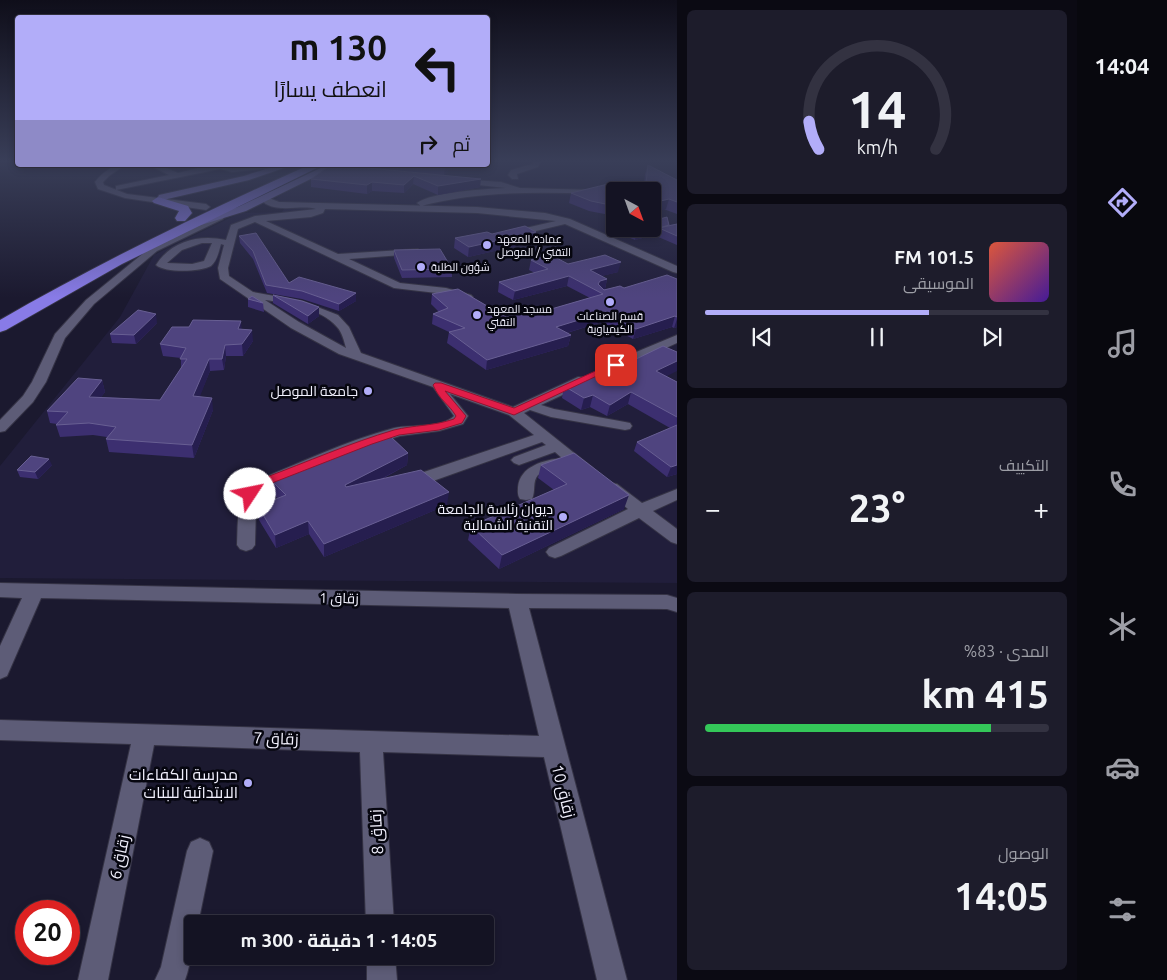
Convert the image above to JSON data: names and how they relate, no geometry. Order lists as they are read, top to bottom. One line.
{"streets":{"street":["زقاق 1","زقاق 7","زقاق 10","زقاق 8","زقاق 6"]},"crossings":[["زقاق 1","زقاق 10"],["زقاق 7","زقاق 10"],["زقاق 7","زقاق 8"],["زقاق 7","زقاق 6"]],"places":["عمادة المعهد التقني / الموصل","شؤون الطلبة","قسم الصناعات الكيمياوية","مسجد المعهد التقني","جامعة الموصل","ديوان رئاسة الجامعة التقنية الشمالية","مدرسة الكفاءات الابتدائية للبنات"],"north":"bottom right","page":{"tabs":"14:04","turn":["130 m","انعطف يسارًا"],"then":"ثم","song":["101.5 FM","الموسيقى"],"tile":["التكييف",["المدى · 83%","415 km"],["الوصول","14:05"]],"heat":["−","23°","+"],"limit":"20","trip":"14:05 · 1 دقيقة · 300 m","gauge":["14","km/h"]}}
